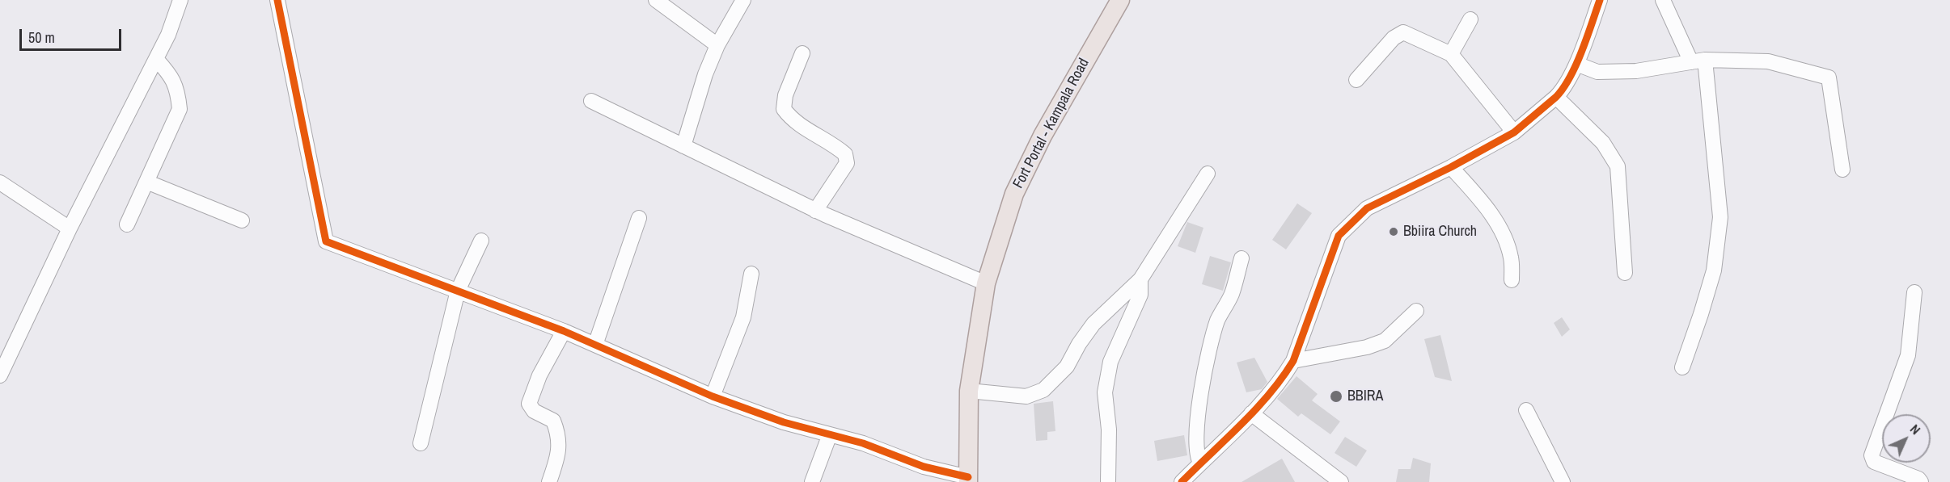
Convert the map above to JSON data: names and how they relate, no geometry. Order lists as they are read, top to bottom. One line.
{"streets":{"main road":["Fort Portal - Kampala Road"]},"places":["Bbiira Church","BBIRA"],"scale_bar":"50 m","north":"top right"}
